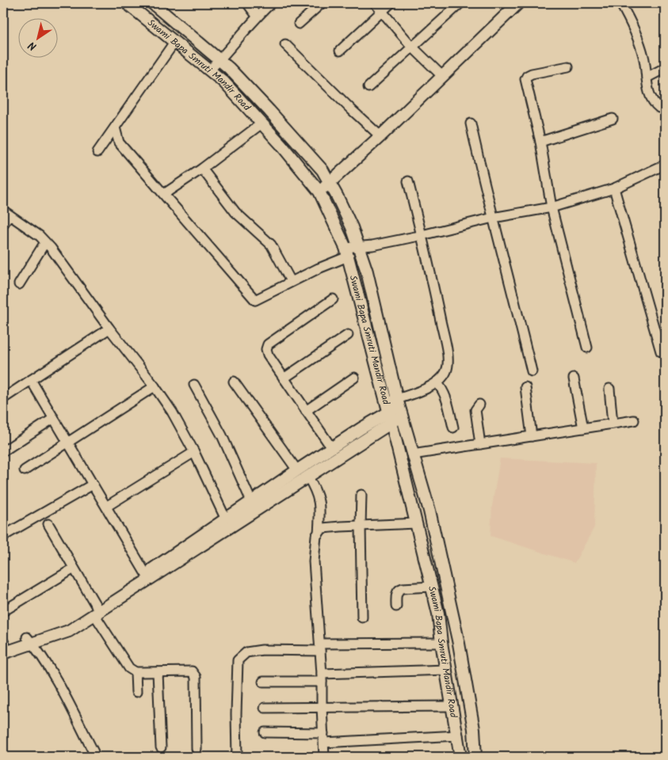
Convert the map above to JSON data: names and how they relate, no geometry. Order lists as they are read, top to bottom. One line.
{"streets":{"street":["Swami Bapa Smruti Mandir Road"]},"north":"bottom left"}
